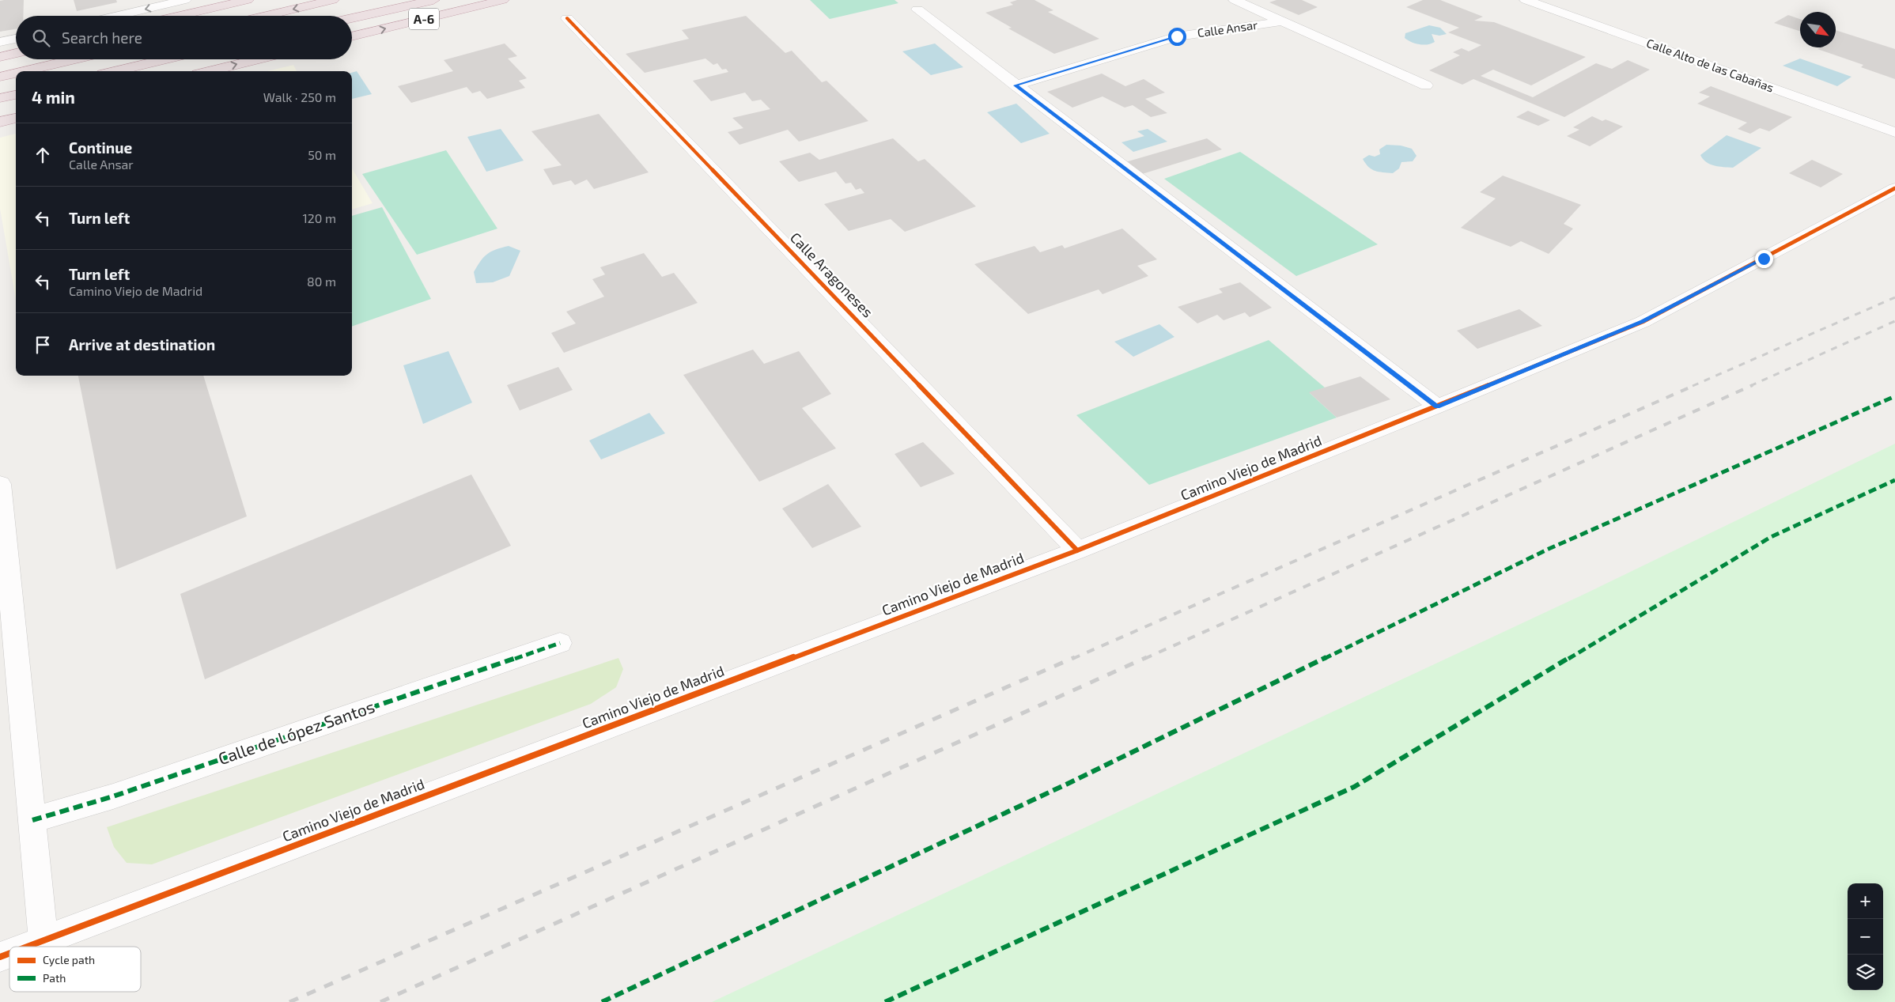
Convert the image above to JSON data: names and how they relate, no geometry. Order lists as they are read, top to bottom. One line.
{"streets":{"highway":["A-6"],"street":["Calle Ansar","Calle Alto de las Cabañas","Calle Aragoneses","Camino Viejo de Madrid","Calle de López Santos"]},"crossings":[["Calle Aragoneses","Camino Viejo de Madrid"]],"legend":["Cycle path","Path"],"north":"bottom right","page":{"search":"Search here","heading":["4 min","Walk · 250 m"],"list":[["Continue","Calle Ansar","50 m"],["Turn left","120 m"],["Turn left","Camino Viejo de Madrid","80 m"],"Arrive at destination"],"map_buttons":["+","−"]}}
